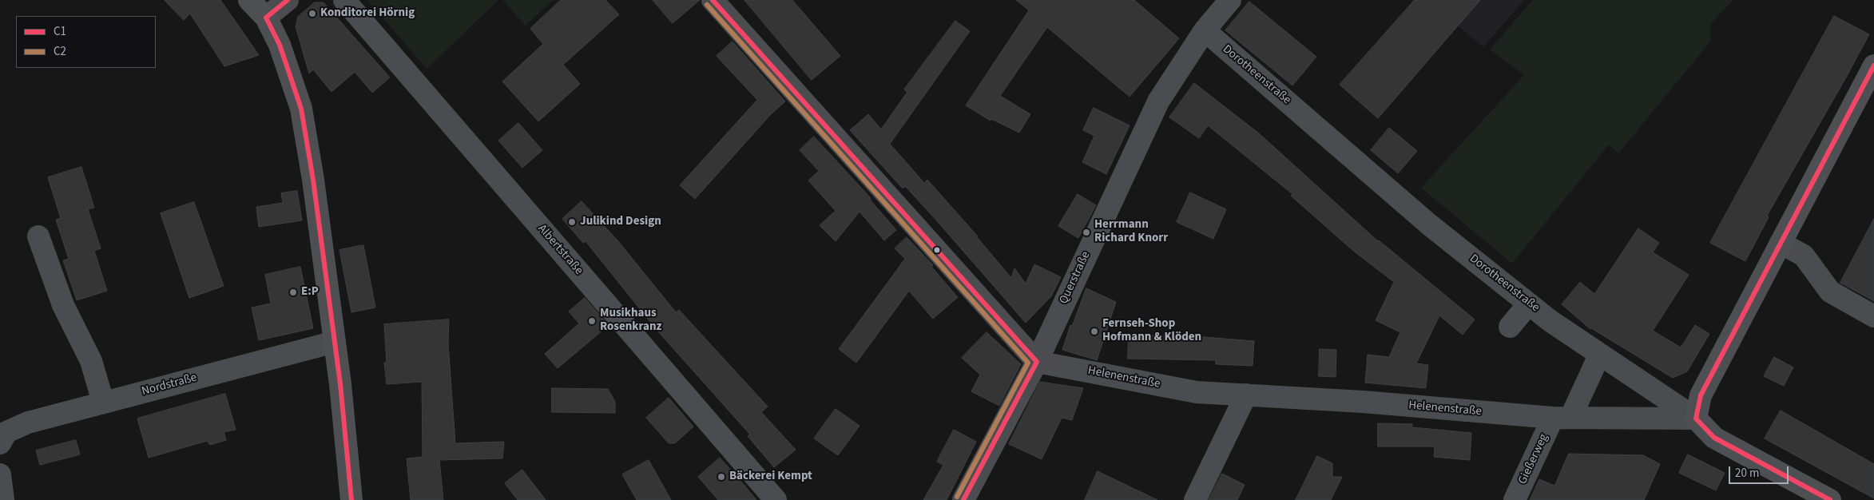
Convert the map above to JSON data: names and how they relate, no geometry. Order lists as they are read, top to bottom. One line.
{"streets":{"main road":["Dorotheenstraße"],"street":["Albertstraße","Querstraße","Helenenstraße","Nordstraße","Gießerweg"]},"crossings":[["Dorotheenstraße","Querstraße"],["Dorotheenstraße","Helenenstraße"],["Dorotheenstraße","Gießerweg"],["Querstraße","Helenenstraße"],["Helenenstraße","Gießerweg"]],"places":["Konditorei Hörnig","Julikind Design","Herrmann Richard Knorr","E:P","Musikhaus Rosenkranz","Fernseh-Shop Hofmann & Klöden","Bäckerei Kempt"],"lines":["transit line C1","transit line C2"],"legend":["C1","C2"],"scale_bar":"20 m"}
